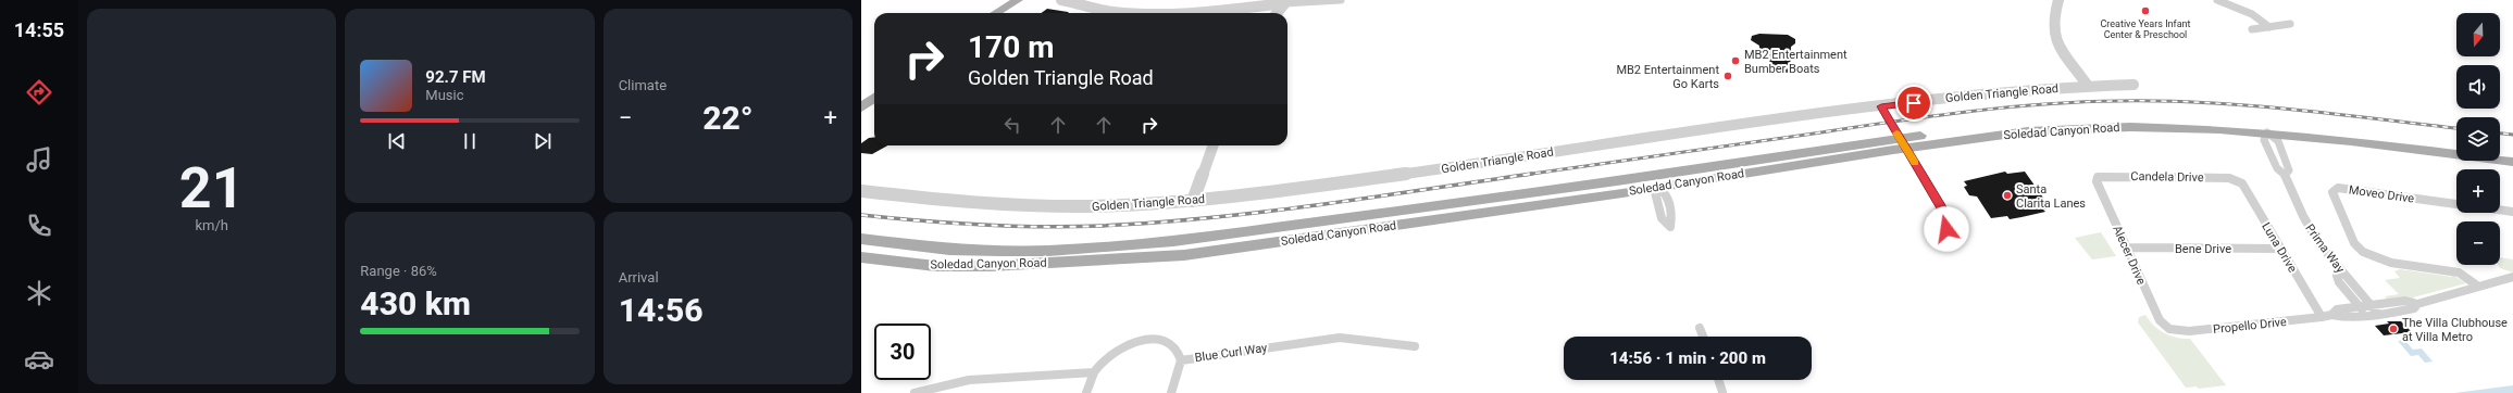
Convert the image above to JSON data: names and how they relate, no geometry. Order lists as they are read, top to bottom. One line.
{"streets":{"main road":["Soledad Canyon Road"],"street":["Golden Triangle Road","Candela Drive","Moveo Drive","Luna Drive","Bene Drive","Prima Way","Alecer Drive","Propello Drive","Blue Curl Way"]},"crossings":[["Soledad Canyon Road","Prima Way"],["Candela Drive","Luna Drive"],["Candela Drive","Alecer Drive"],["Moveo Drive","Propello Drive"],["Luna Drive","Bene Drive"],["Luna Drive","Propello Drive"],["Bene Drive","Alecer Drive"],["Prima Way","Propello Drive"],["Alecer Drive","Propello Drive"]],"places":["Creative Years Infant Center & Preschool","MB2 Entertainment Bumber Boats","MB2 Entertainment Go Karts","Santa Clarita Lanes","The Villa Clubhouse at Villa Metro"],"north":"bottom","page":{"tabs":"14:55","tile":[["21","km/h"],"Climate",["Range · 86%","430 km"],["Arrival","14:56"]],"map_buttons":["+","−"],"turn":["170 m","Golden Triangle Road"],"song":["92.7 FM","Music"],"heat":["−","22°","+"],"limit":"30","trip":"14:56 · 1 min · 200 m"}}
